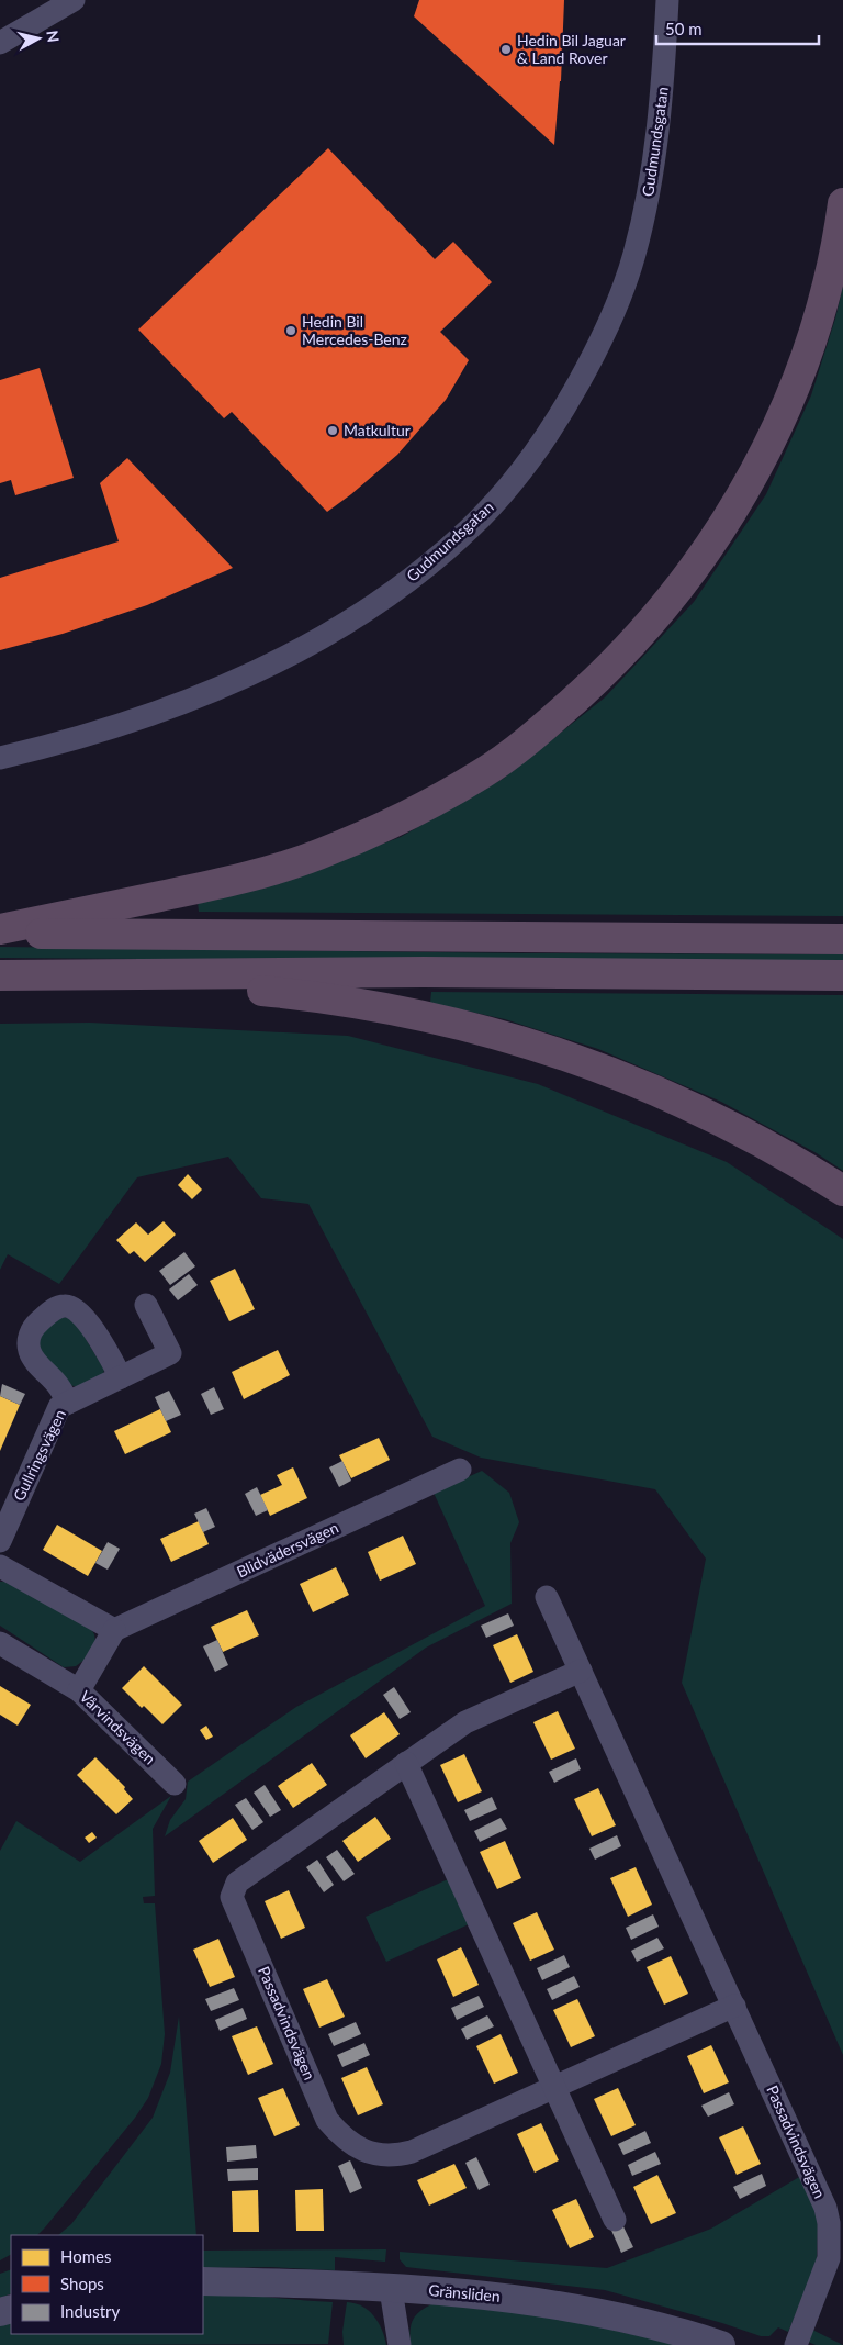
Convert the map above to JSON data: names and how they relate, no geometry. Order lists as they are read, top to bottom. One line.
{"streets":{"street":["Gudmundsgatan","Gullringsvägen","Blidvädersvägen","Vårvindsvägen","Passadvindsvägen","Gränsliden"]},"places":["Hedin Bil Jaguar & Land Rover","Hedin Bil Mercedes-Benz","Matkultur"],"legend":["Homes","Shops","Industry"],"scale_bar":"50 m","north":"right"}
